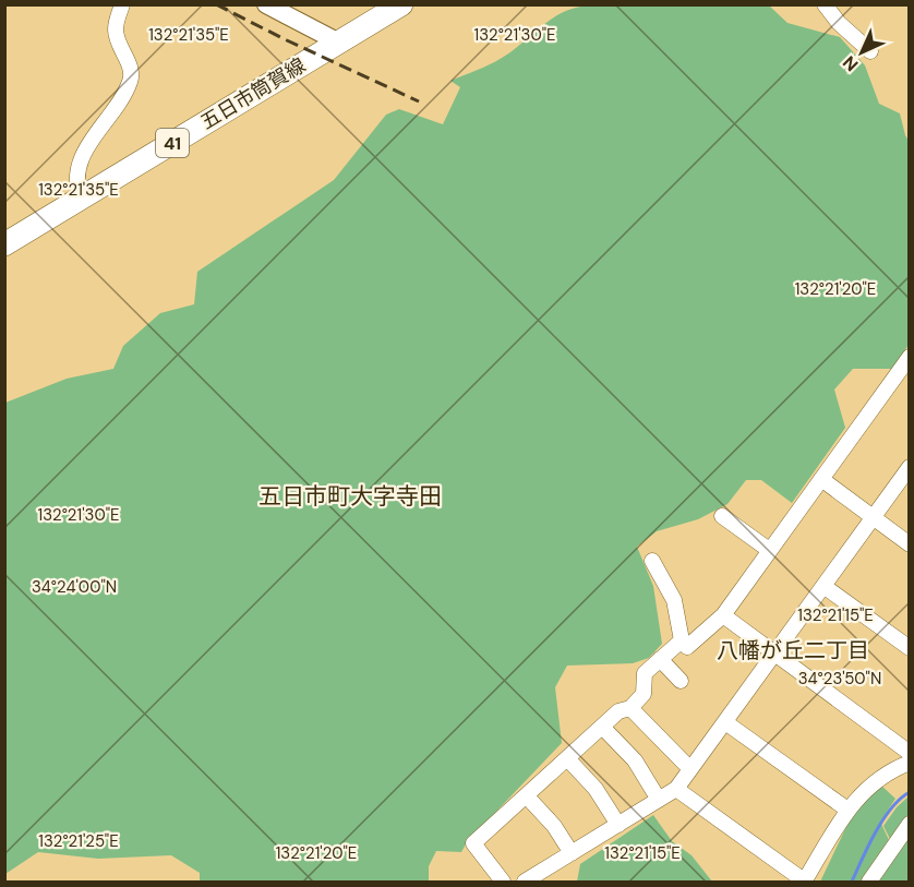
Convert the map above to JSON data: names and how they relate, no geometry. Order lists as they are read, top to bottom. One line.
{"streets":{"main road":["五日市筒賀線","41"]},"districts":["五日市町大字寺田","八幡が丘二丁目"],"north":"bottom left","coordinates":["132°21'35\"E","132°21'30\"E","132°21'20\"E","34°24'00\"N","132°21'15\"E","34°23'50\"N","132°21'25\"E"]}
